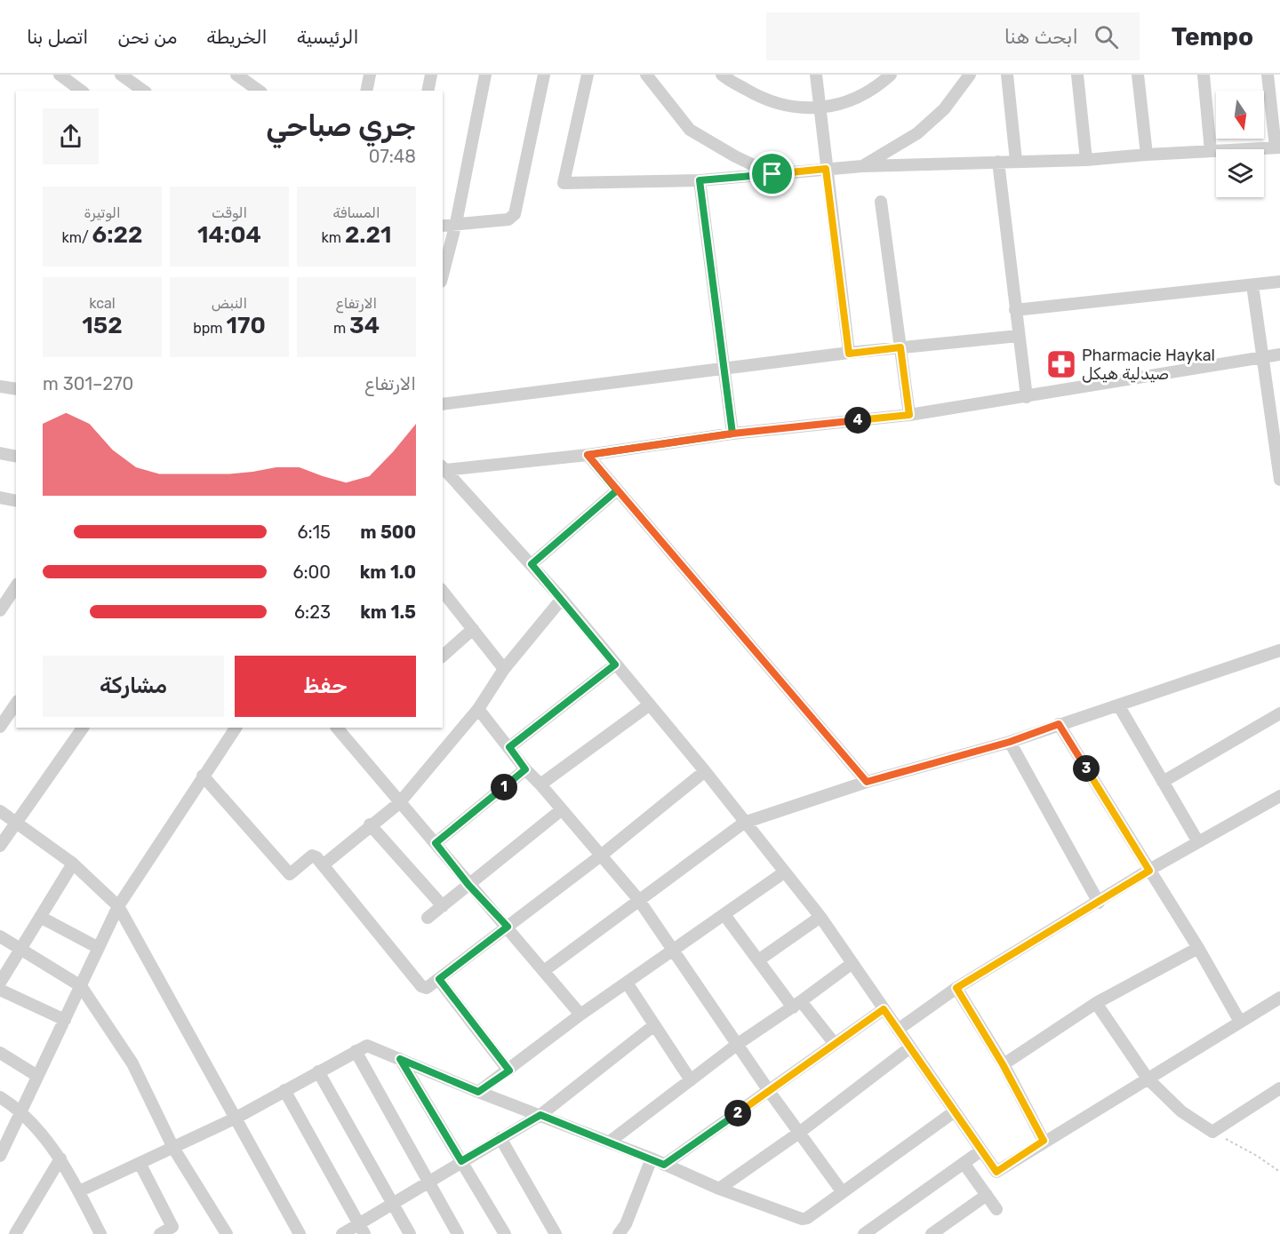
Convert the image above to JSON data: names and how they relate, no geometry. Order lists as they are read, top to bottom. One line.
{"places":{"pharmacy":["Pharmacie Haykal صيدلية هيكل"]},"north":"bottom","page":{"header":"Tempo","search":"ابحث هنا","nav":["الرئيسية","الخريطة","من نحن","اتصل بنا"],"heading":["جري صباحي","07:48"],"stats":[["المسافة","2.21 km"],["الوقت","14:04"],["الوتيرة","6:22 /km"],["الارتفاع","34 m"],["النبض","170 bpm"],["kcal","152"]],"chart":["الارتفاع","270–301 m"],"pins":["4","3","1","2"],"list":[{"name":"500 m","note":"6:15"},{"name":"1.0 km","note":"6:00"},{"name":"1.5 km","note":"6:23"}],"buttons":["حفظ","مشاركة"]}}
